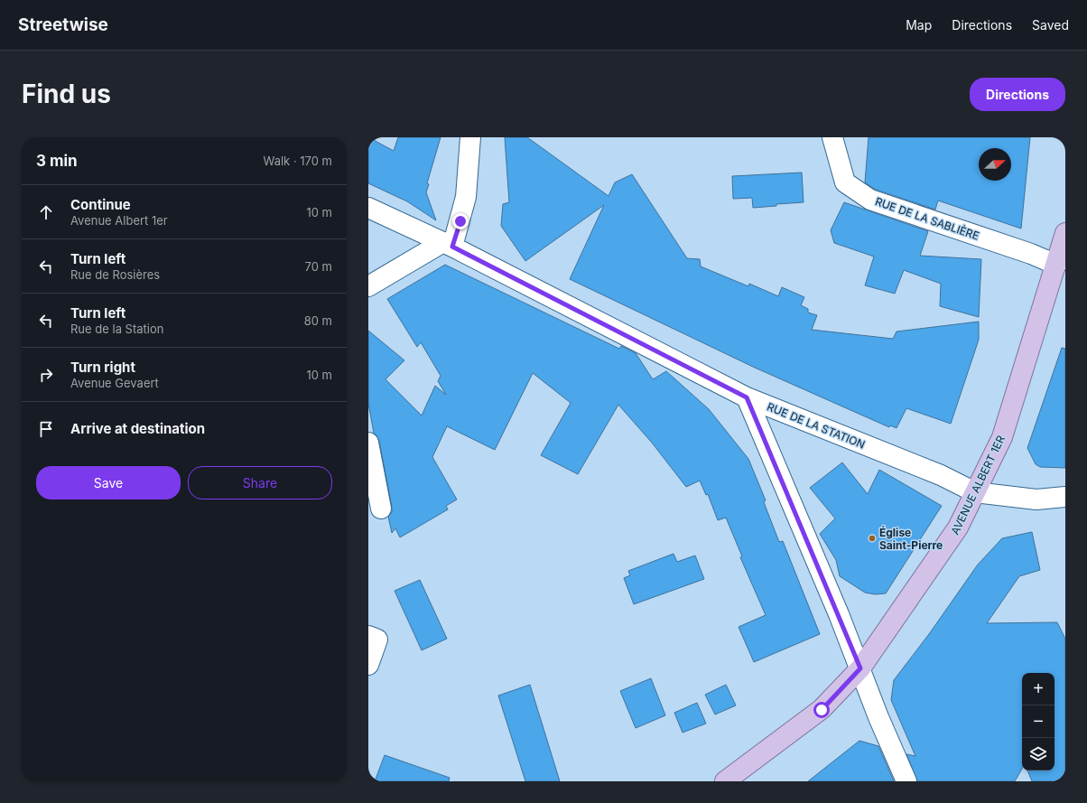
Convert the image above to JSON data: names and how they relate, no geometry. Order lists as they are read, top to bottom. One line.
{"streets":{"main road":["AVENUE ALBERT 1ER"],"street":["RUE DE LA SABLIÈRE","RUE DE LA STATION"]},"crossings":[["RUE DE LA SABLIÈRE","AVENUE ALBERT 1ER"],["RUE DE LA STATION","AVENUE ALBERT 1ER"]],"places":["Église Saint-Pierre"],"north":"right","page":{"header":"Streetwise","nav":["Map","Directions","Saved"],"buttons":["Directions",["Save","Share"]],"title":"Find us","heading":["3 min","Walk · 170 m"],"list":[["Continue","Avenue Albert 1er","10 m"],["Turn left","Rue de Rosières","70 m"],["Turn left","Rue de la Station","80 m"],["Turn right","Avenue Gevaert","10 m"],"Arrive at destination"],"map_buttons":["+","−"]}}
